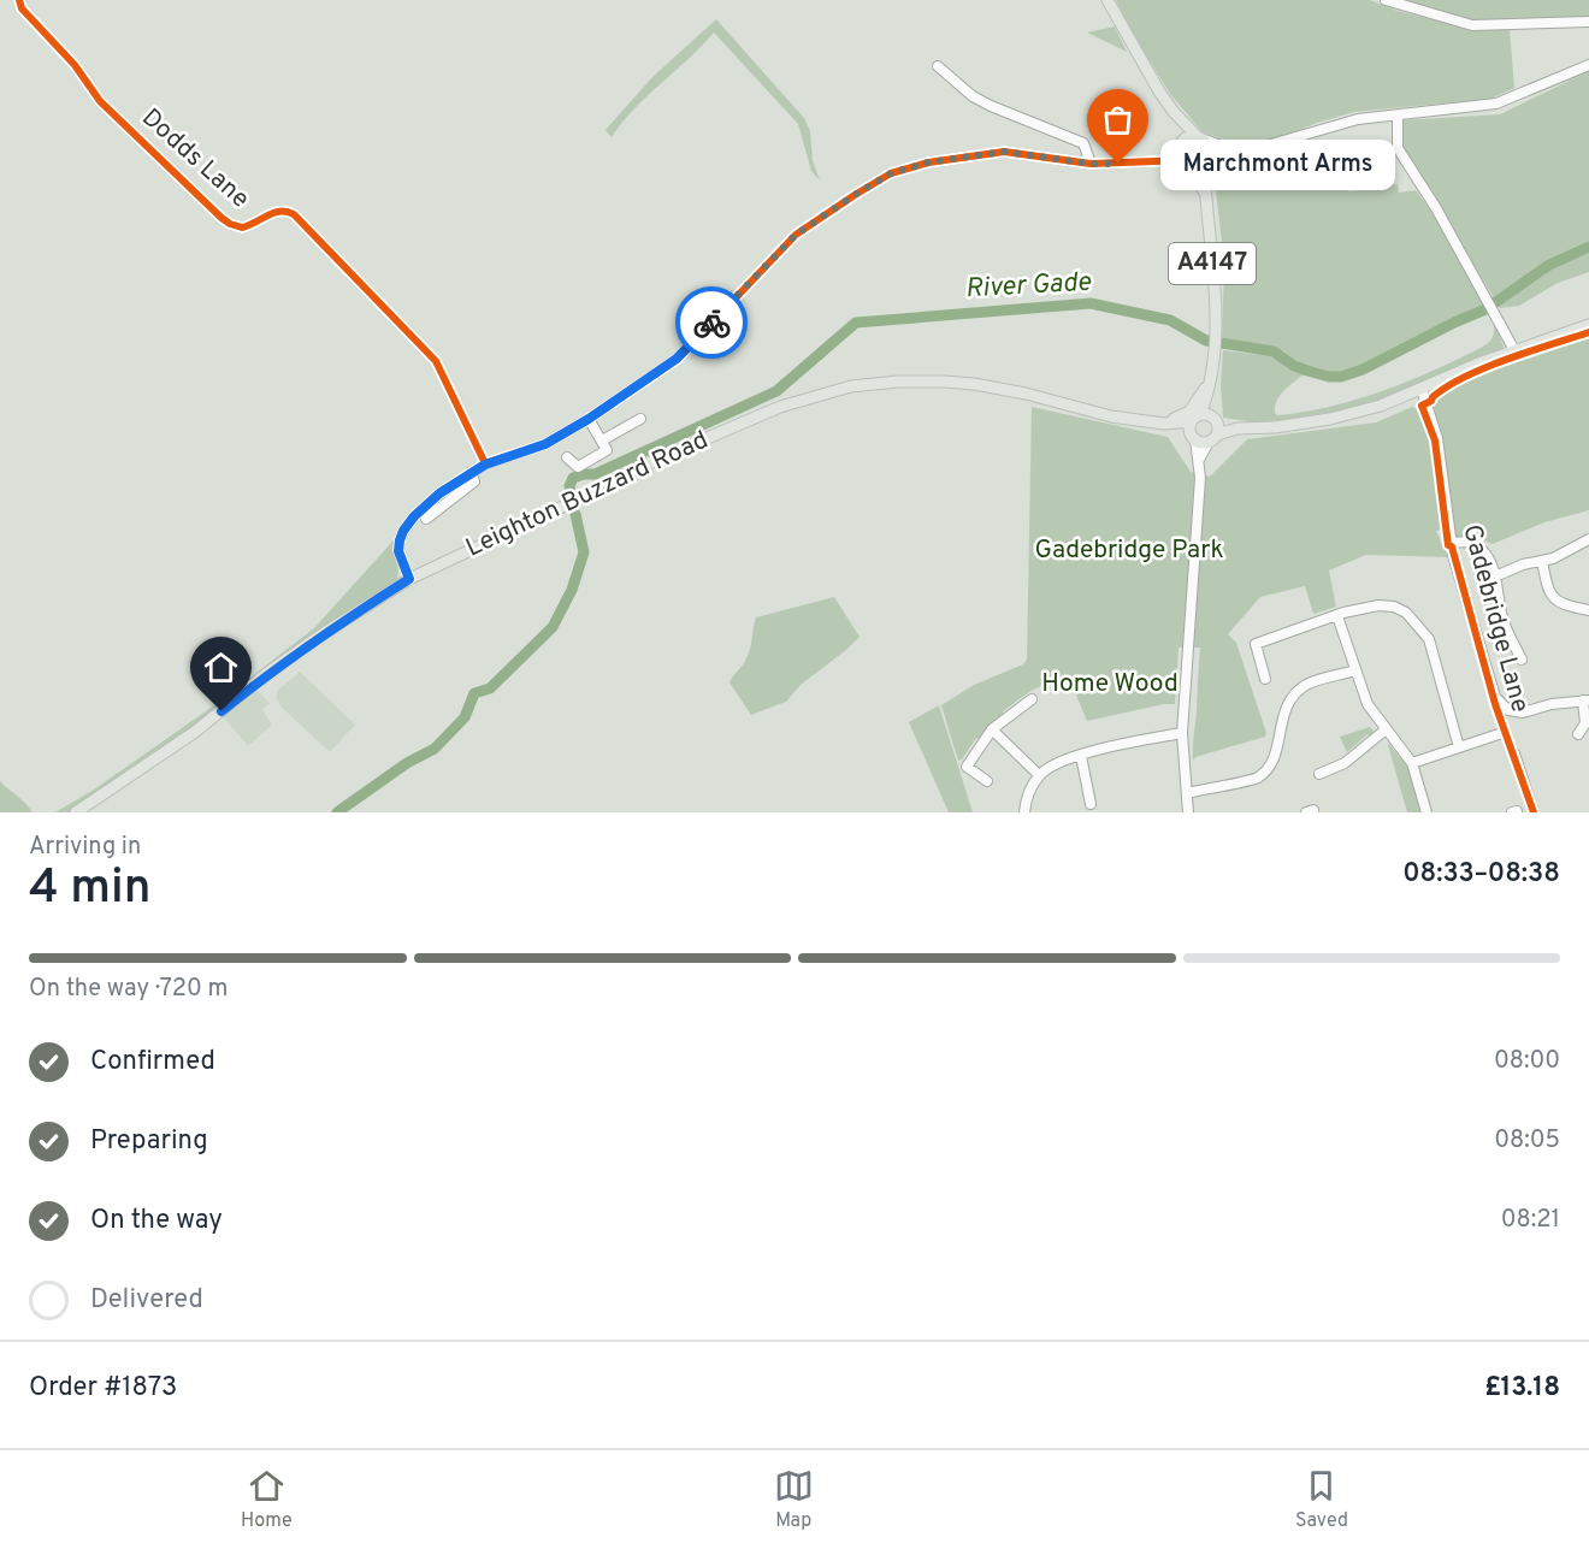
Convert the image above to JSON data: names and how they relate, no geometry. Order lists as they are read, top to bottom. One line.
{"streets":{"main road":["A4147","Leighton Buzzard Road"],"street":["Dodds Lane","Gadebridge Lane"]},"crossings":[["A4147","Leighton Buzzard Road"]],"water":["River Gade"],"parks":["Gadebridge Park","Home Wood"],"places":["Marchmont Arms"],"page":{"bubble":"Marchmont Arms","heading":["4 min","Arriving in","08:33–08:38"],"panel":["Order #1873","£13.18"],"bar":"On the way · 720 m","list":[["Confirmed","08:00"],["Preparing","08:05"],["On the way","08:21"],"Delivered"],"tabs":["Home","Map","Saved"]}}
